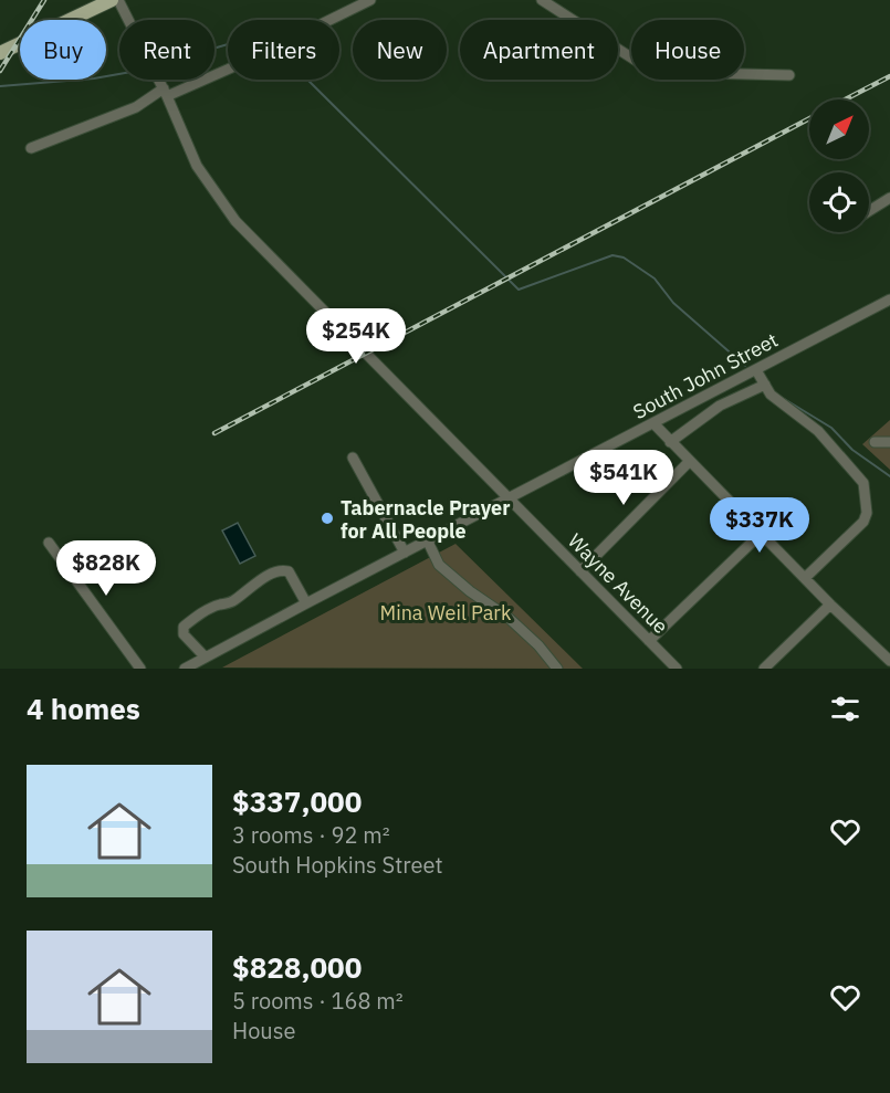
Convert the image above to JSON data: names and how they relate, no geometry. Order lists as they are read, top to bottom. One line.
{"streets":{"street":["South John Street","Wayne Avenue"]},"crossings":[["South John Street","Wayne Avenue"]],"parks":["Mina Weil Park"],"places":["Tabernacle Prayer for All People"],"north":"top right","page":{"chip":["Buy","Rent","Filters","New","Apartment","House"],"price":["$254K","$541K","$337K","$828K"],"heading":"4 homes","list":[{"name":"$337,000","note":"3 rooms · 92 m² · South Hopkins Street"},{"name":"$828,000","note":"5 rooms · 168 m² · House"}]}}
